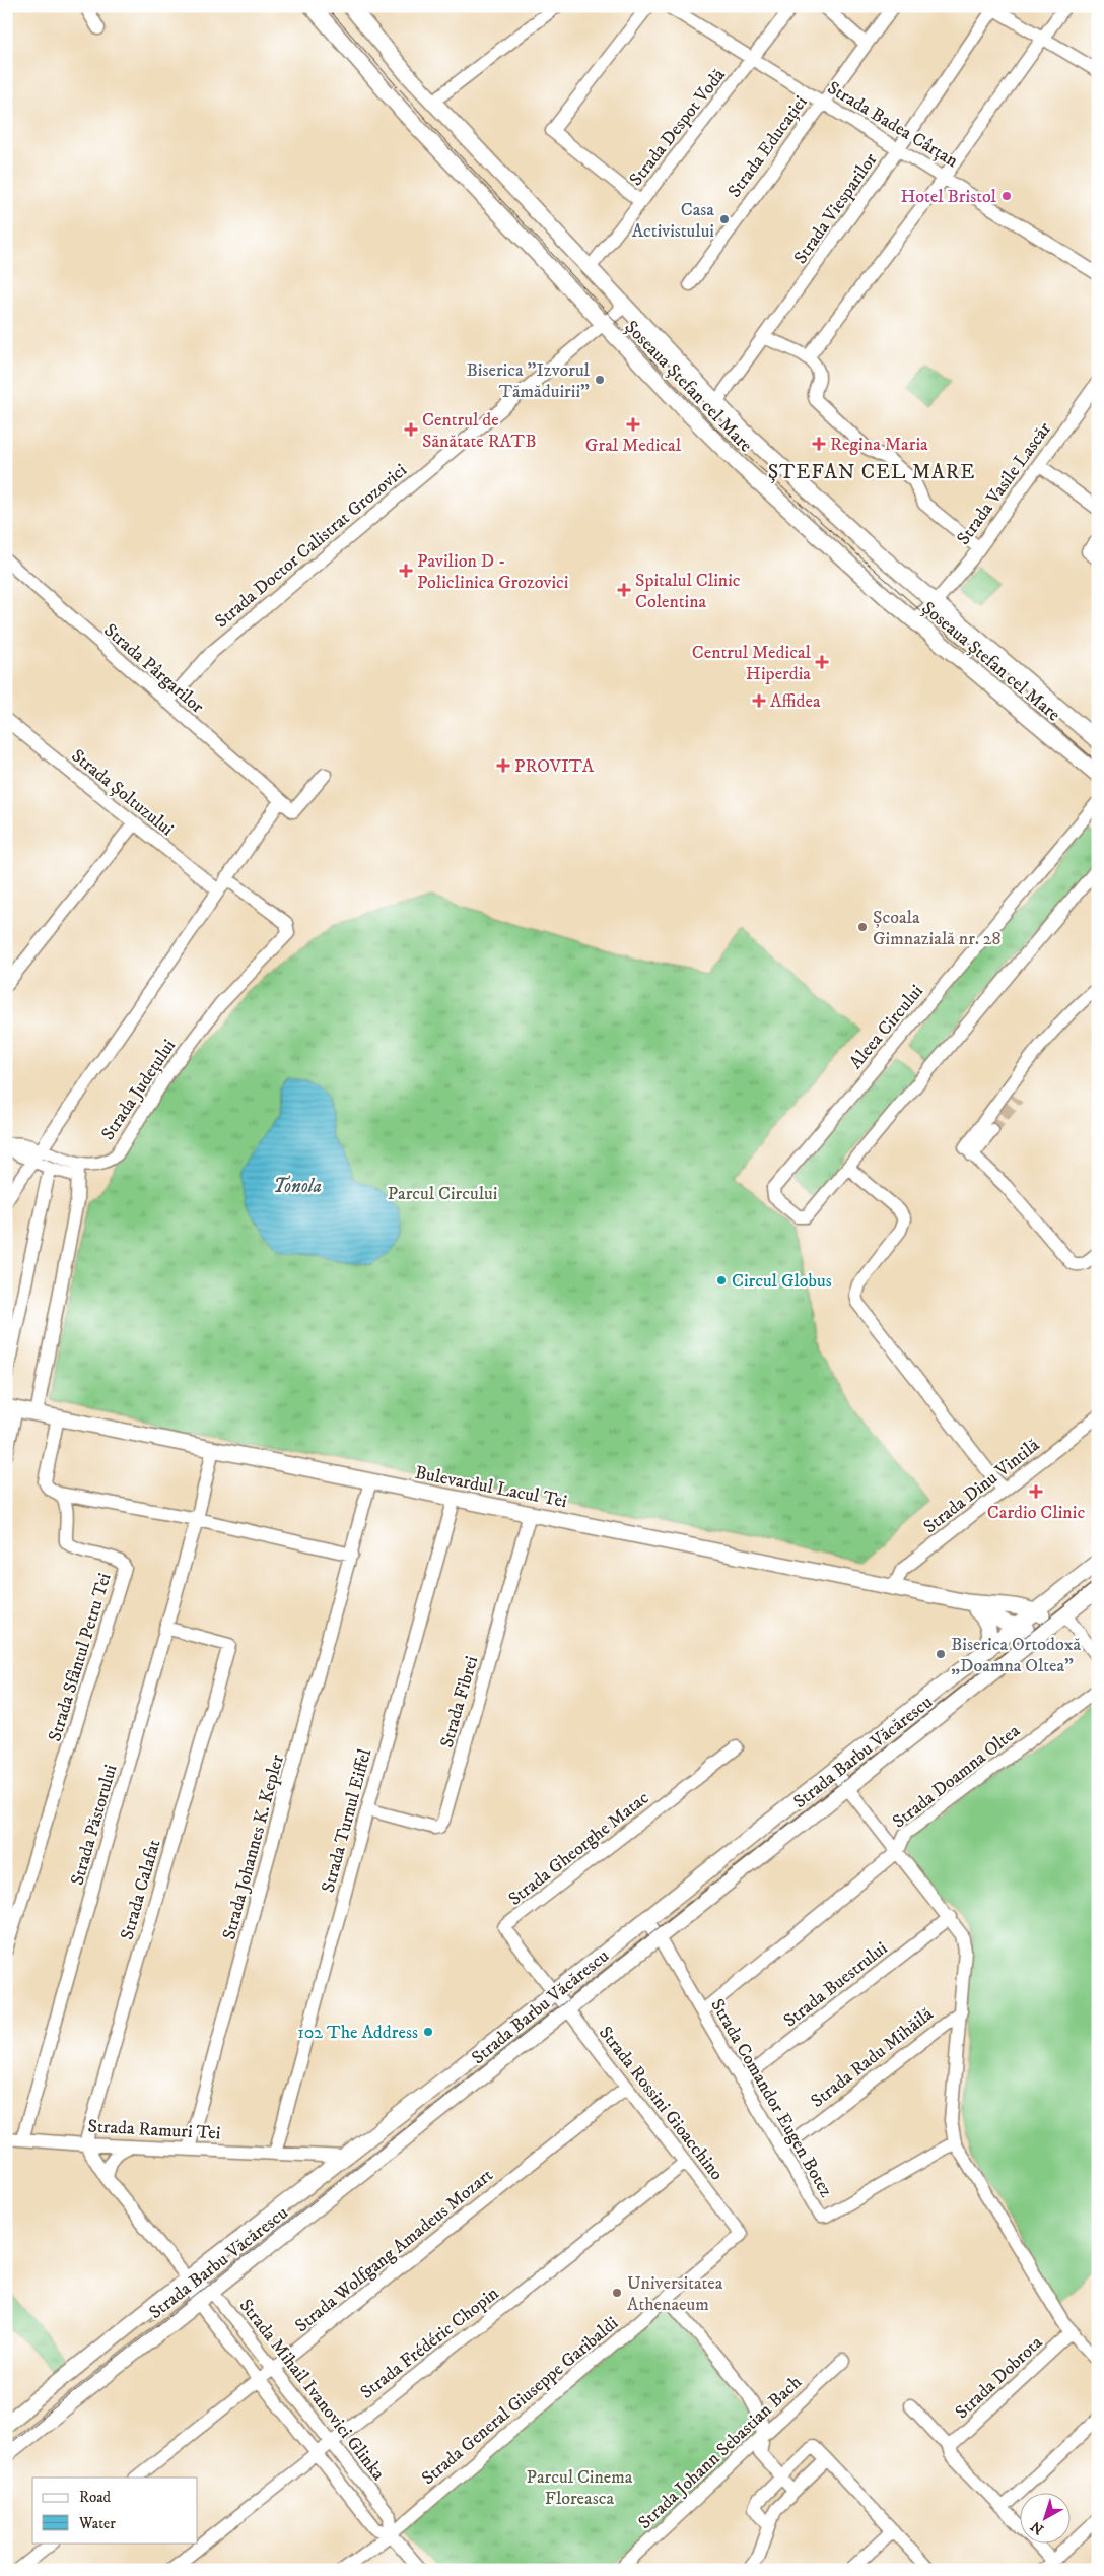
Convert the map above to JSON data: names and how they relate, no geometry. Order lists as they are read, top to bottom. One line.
{"streets":{"main road":["Șoseaua Ștefan cel Mare","Bulevardul Lacul Tei","Strada Barbu Văcărescu"],"street":["Strada Badea Cârțan","Strada Despot Vodă","Strada Educației","Strada Viesparilor","Strada Vasile Lascăr","Strada Doctor Calistrat Grozovici","Strada Pârgarilor","Strada Șoltuzului","Aleea Circului","Strada Județului","Strada Dinu Vintilă","Strada Sfântul Petru Tei","Strada Fibrei","Strada Doamna Oltea","Strada Turnul Eiffel","Strada Păstorului","Strada Johannes K. Kepler","Strada Gheorghe Matac","Strada Calafat","Strada Buestrului","Strada Radu Mihăilă","Strada Comandor Eugen Botez","Strada Rossini Gioacchino","Strada Ramuri Tei","Strada Wolfgang Amadeus Mozart","Strada Frédéric Chopin","Strada Dobrota","Strada Mihail Ivanovici Glinka","Strada General Giuseppe Garibaldi","Strada Johann Sebastian Bach"]},"crossings":[["Strada Badea Cârțan","Strada Despot Vodă"],["Strada Badea Cârțan","Strada Educației"],["Strada Badea Cârțan","Strada Viesparilor"],["Strada Despot Vodă","Șoseaua Ștefan cel Mare"],["Strada Viesparilor","Șoseaua Ștefan cel Mare"],["Șoseaua Ștefan cel Mare","Strada Vasile Lascăr"],["Șoseaua Ștefan cel Mare","Strada Doctor Calistrat Grozovici"],["Strada Doctor Calistrat Grozovici","Strada Pârgarilor"],["Strada Dinu Vintilă","Bulevardul Lacul Tei"],["Bulevardul Lacul Tei","Strada Sfântul Petru Tei"],["Bulevardul Lacul Tei","Strada Fibrei"],["Bulevardul Lacul Tei","Strada Barbu Văcărescu"],["Bulevardul Lacul Tei","Strada Turnul Eiffel"],["Bulevardul Lacul Tei","Strada Păstorului"],["Bulevardul Lacul Tei","Strada Johannes K. Kepler"],["Strada Fibrei","Strada Turnul Eiffel"],["Strada Barbu Văcărescu","Strada Gheorghe Matac"],["Strada Barbu Văcărescu","Strada Comandor Eugen Botez"],["Strada Barbu Văcărescu","Strada Rossini Gioacchino"],["Strada Barbu Văcărescu","Strada Ramuri Tei"],["Strada Barbu Văcărescu","Strada Mihail Ivanovici Glinka"],["Strada Doamna Oltea","Strada Comandor Eugen Botez"],["Strada Turnul Eiffel","Strada Ramuri Tei"],["Strada Păstorului","Strada Calafat"],["Strada Păstorului","Strada Ramuri Tei"],["Strada Johannes K. Kepler","Strada Ramuri Tei"],["Strada Gheorghe Matac","Strada Rossini Gioacchino"],["Strada Calafat","Strada Ramuri Tei"],["Strada Calafat","Strada Mihail Ivanovici Glinka"],["Strada Buestrului","Strada Comandor Eugen Botez"],["Strada Radu Mihăilă","Strada Comandor Eugen Botez"],["Strada Rossini Gioacchino","Strada Wolfgang Amadeus Mozart"],["Strada Rossini Gioacchino","Strada Frédéric Chopin"],["Strada Rossini Gioacchino","Strada General Giuseppe Garibaldi"],["Strada Ramuri Tei","Strada Mihail Ivanovici Glinka"],["Strada Wolfgang Amadeus Mozart","Strada Mihail Ivanovici Glinka"],["Strada Frédéric Chopin","Strada Mihail Ivanovici Glinka"],["Strada Mihail Ivanovici Glinka","Strada General Giuseppe Garibaldi"]],"districts":["ȘTEFAN CEL MARE"],"water":["Tonola"],"parks":["Parcul Circului","Parcul Cinema Floreasca"],"places":{"other":["Hotel Bristol","Casa Activistului","Biserica \"Izvorul Tămăduirii\"","Școala Gimnazială nr. 28","Circul Globus","Biserica Ortodoxă „Doamna Oltea”","102 The Address","Universitatea Athenaeum"],"health":["Gral Medical","Centrul de Sănătate RATB","Regina Maria","Pavilion D - Policlinica Grozovici","Spitalul Clinic Colentina","Centrul Medical Hiperdia","Affidea","PROVITA","Cardio Clinic"]},"legend":["Road","Water"],"north":"bottom left"}
